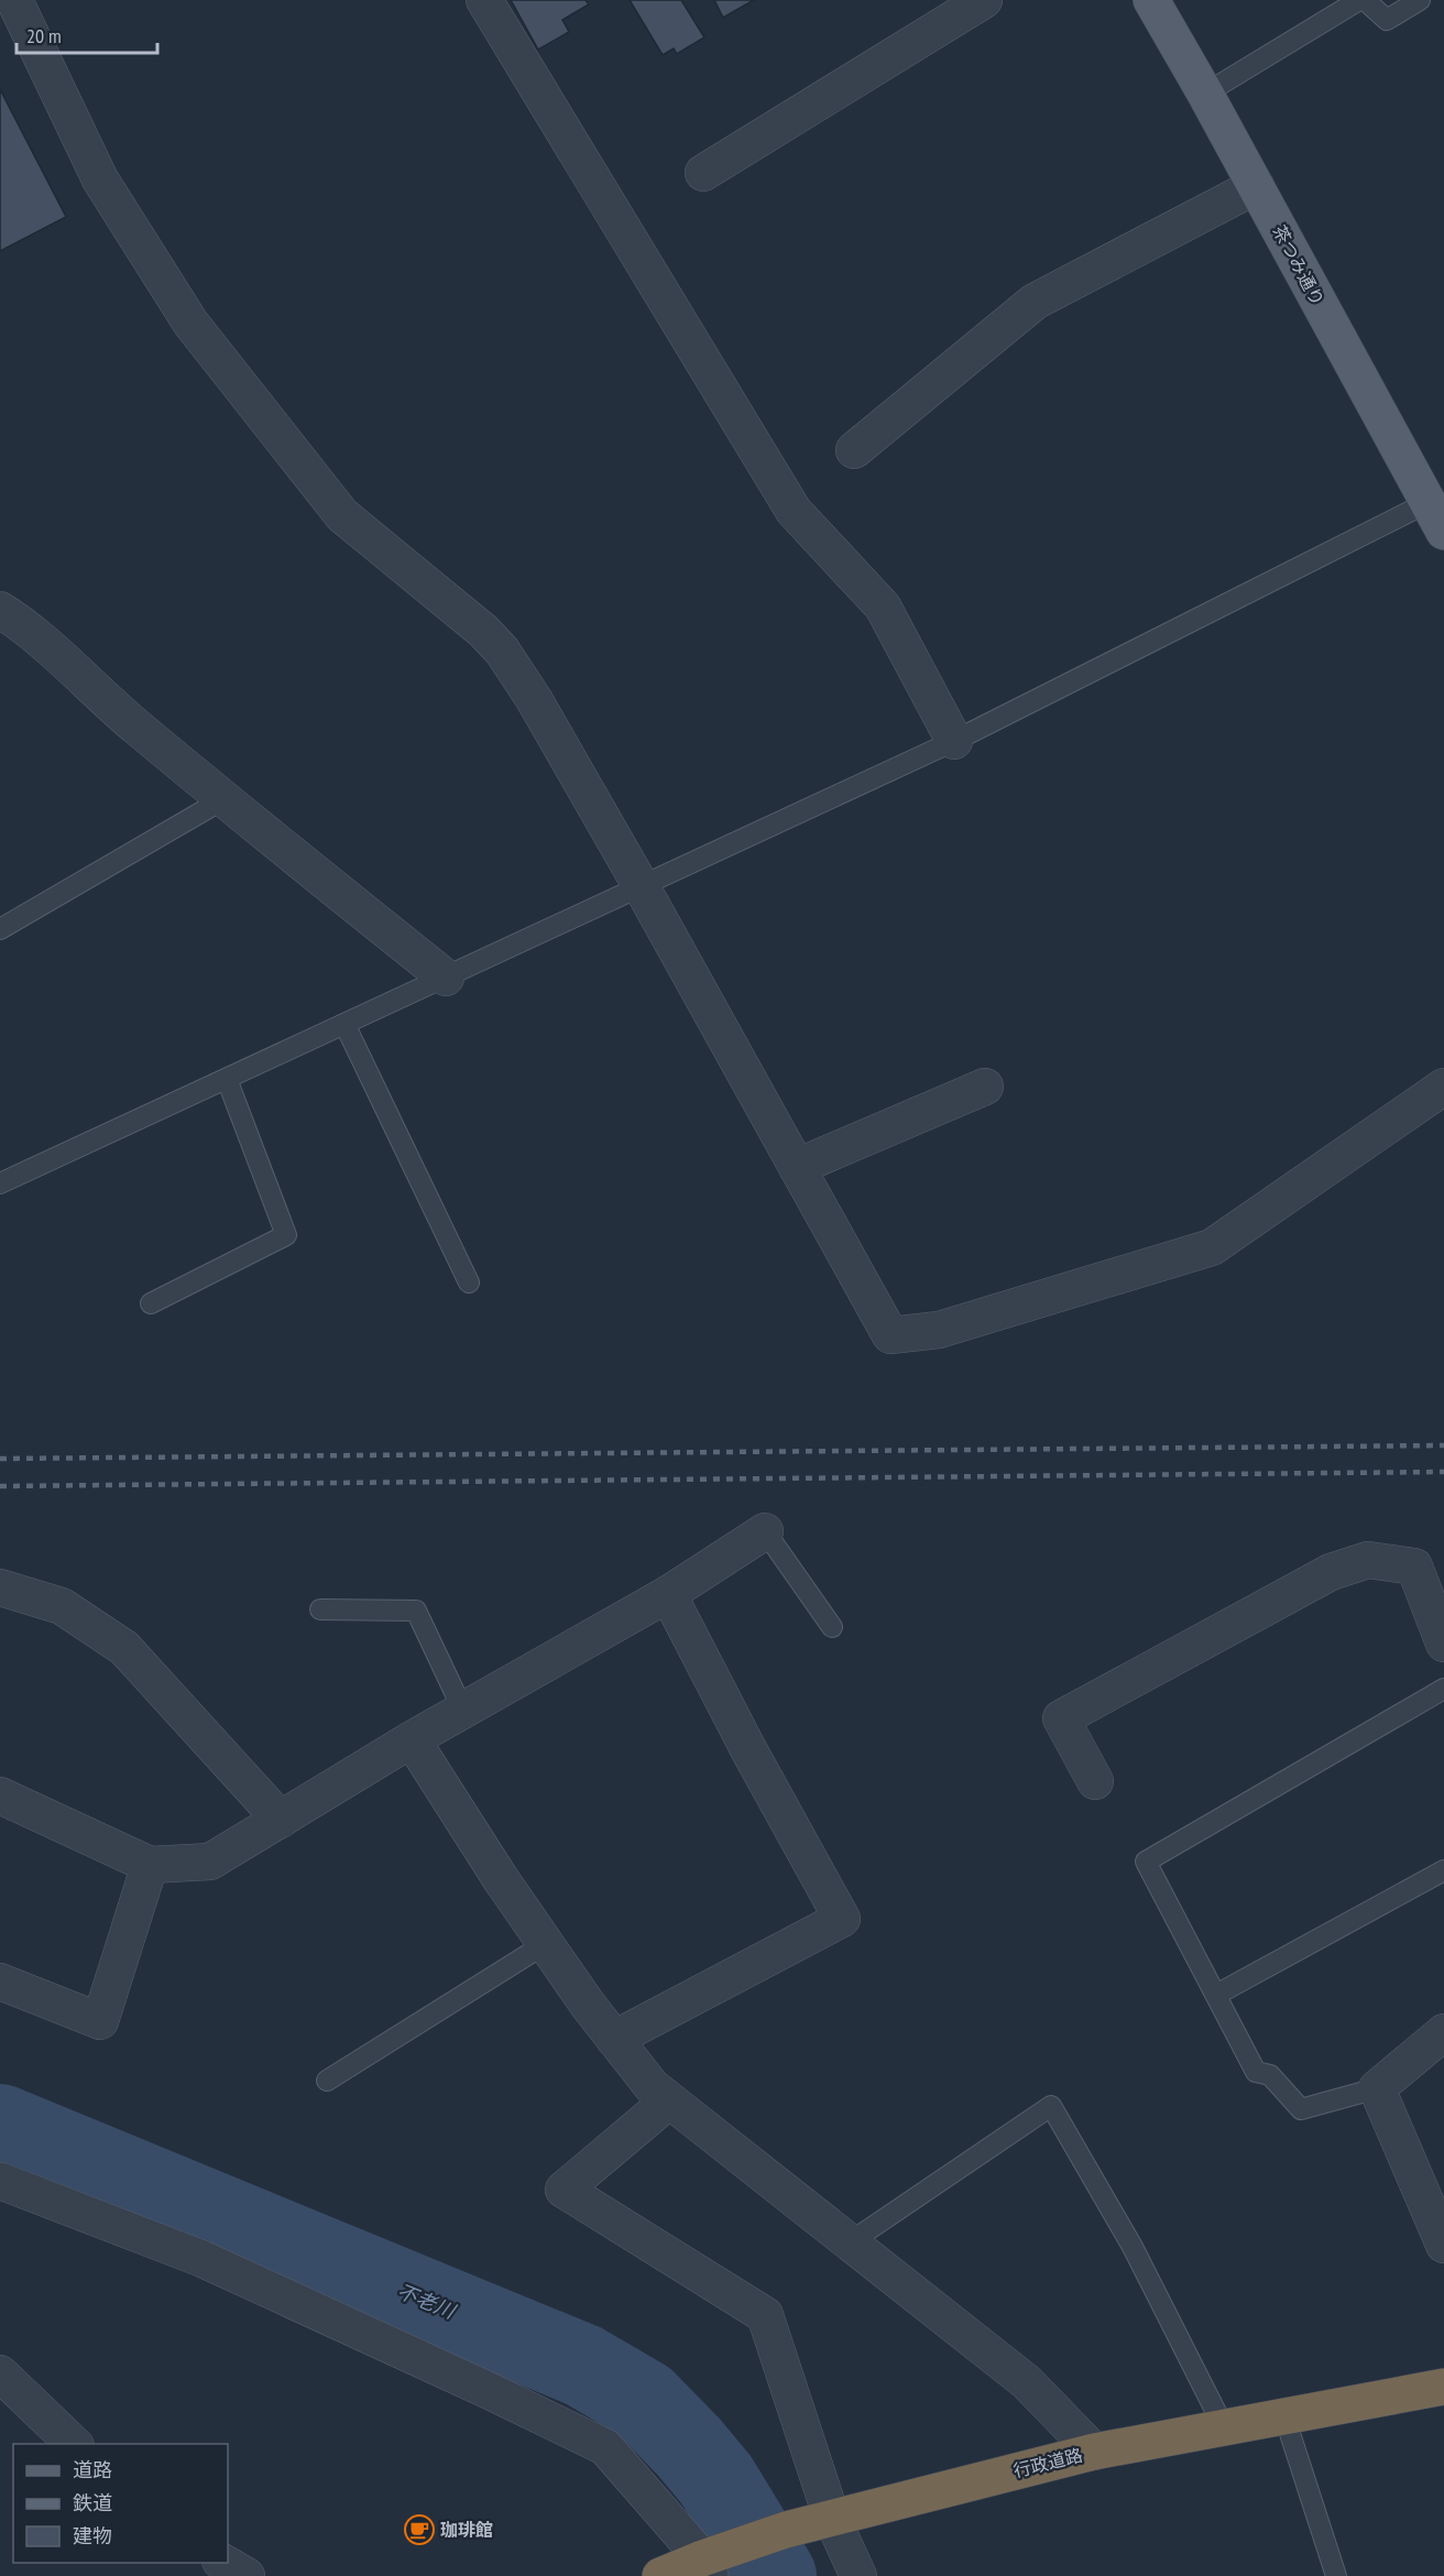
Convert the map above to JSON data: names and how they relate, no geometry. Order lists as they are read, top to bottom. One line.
{"streets":{"highway":["行政道路"],"main road":["茶つみ通り"]},"water":["不老川"],"places":{"cafe":["珈琲館"]},"legend":["道路","鉄道","建物"],"scale_bar":"20 m"}
